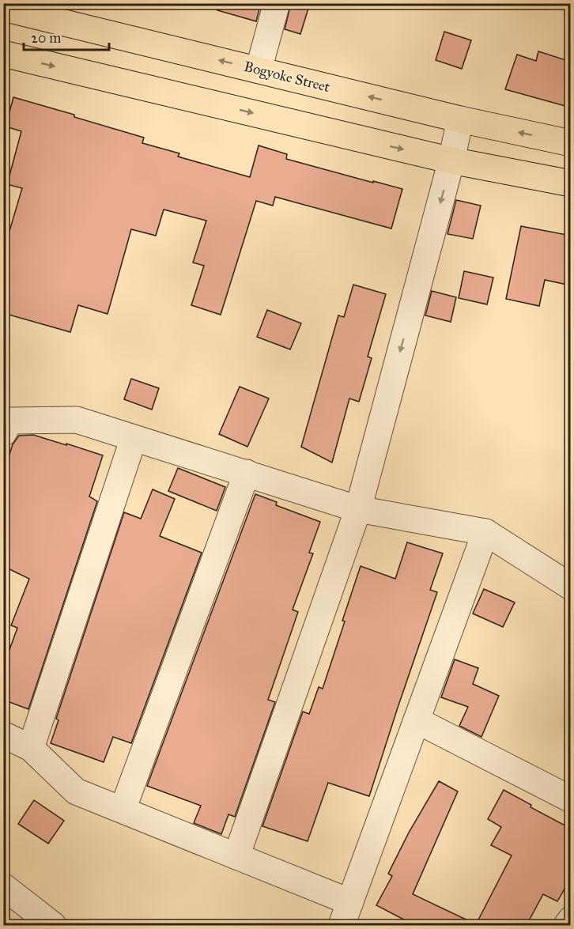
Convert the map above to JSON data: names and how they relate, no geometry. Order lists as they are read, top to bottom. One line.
{"streets":{"main road":["Bogyoke Street"]},"scale_bar":"20 m"}
